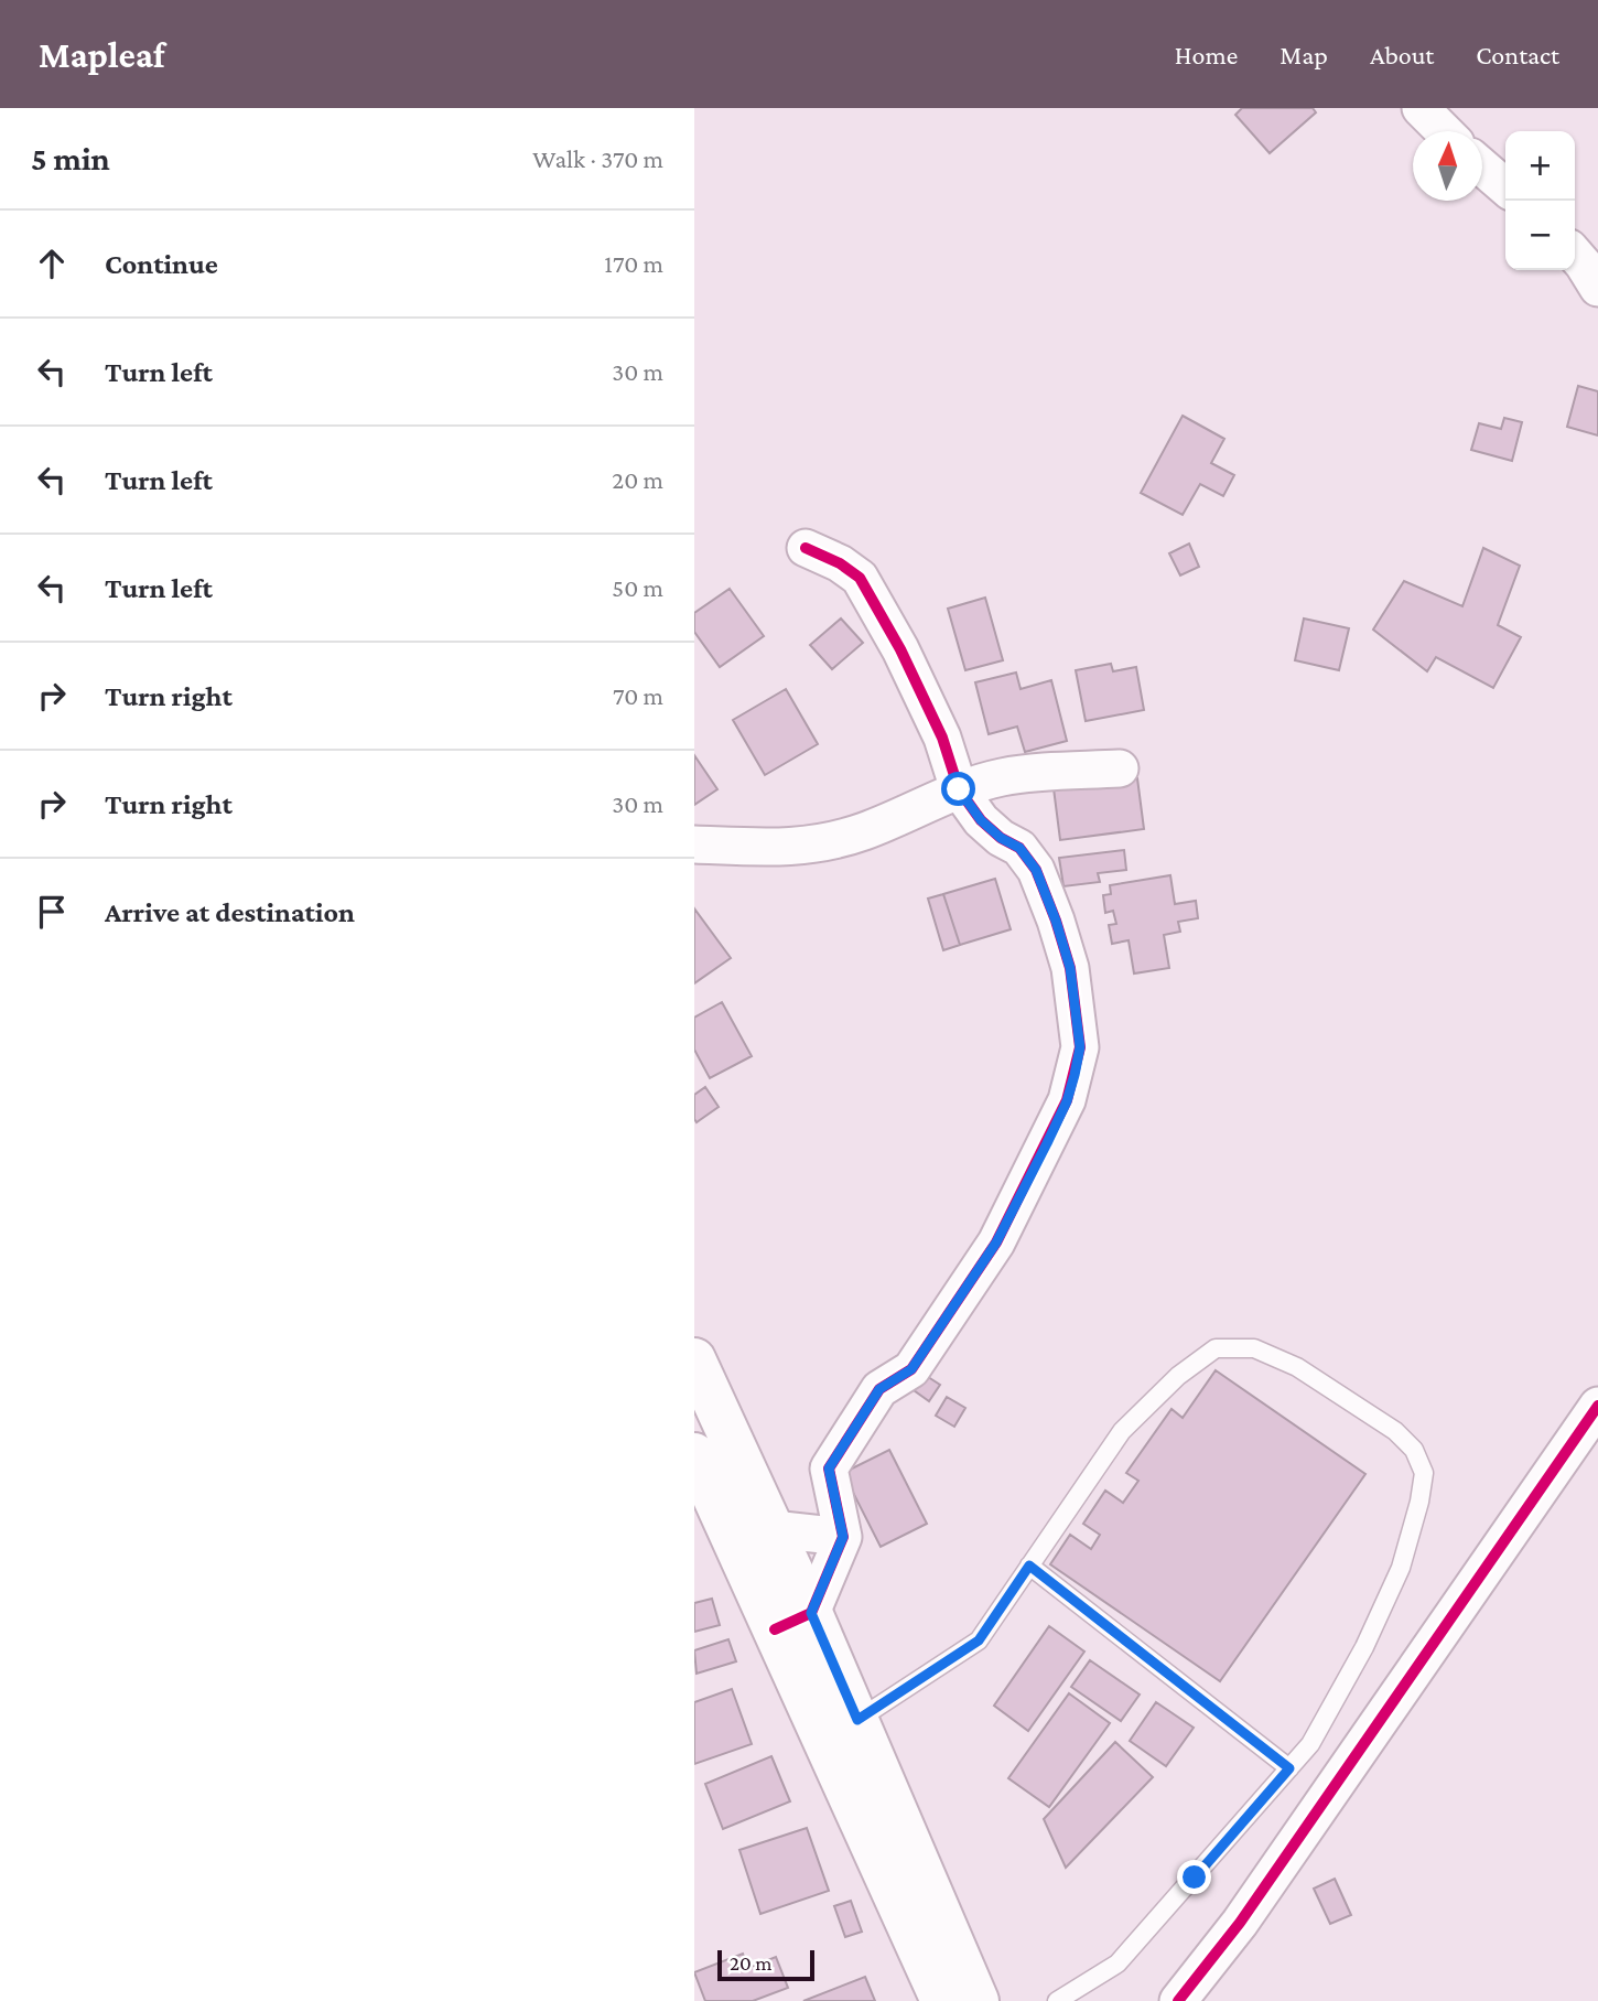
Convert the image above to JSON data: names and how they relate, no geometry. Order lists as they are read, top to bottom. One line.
{"scale_bar":"20 m","north":"top","page":{"header":"Mapleaf","nav":["Home","Map","About","Contact"],"heading":["5 min","Walk · 370 m"],"map_buttons":["+","−"],"list":[["Continue","170 m"],["Turn left","30 m"],["Turn left","20 m"],["Turn left","50 m"],["Turn right","70 m"],["Turn right","30 m"],"Arrive at destination"],"scale":"20 m"}}
